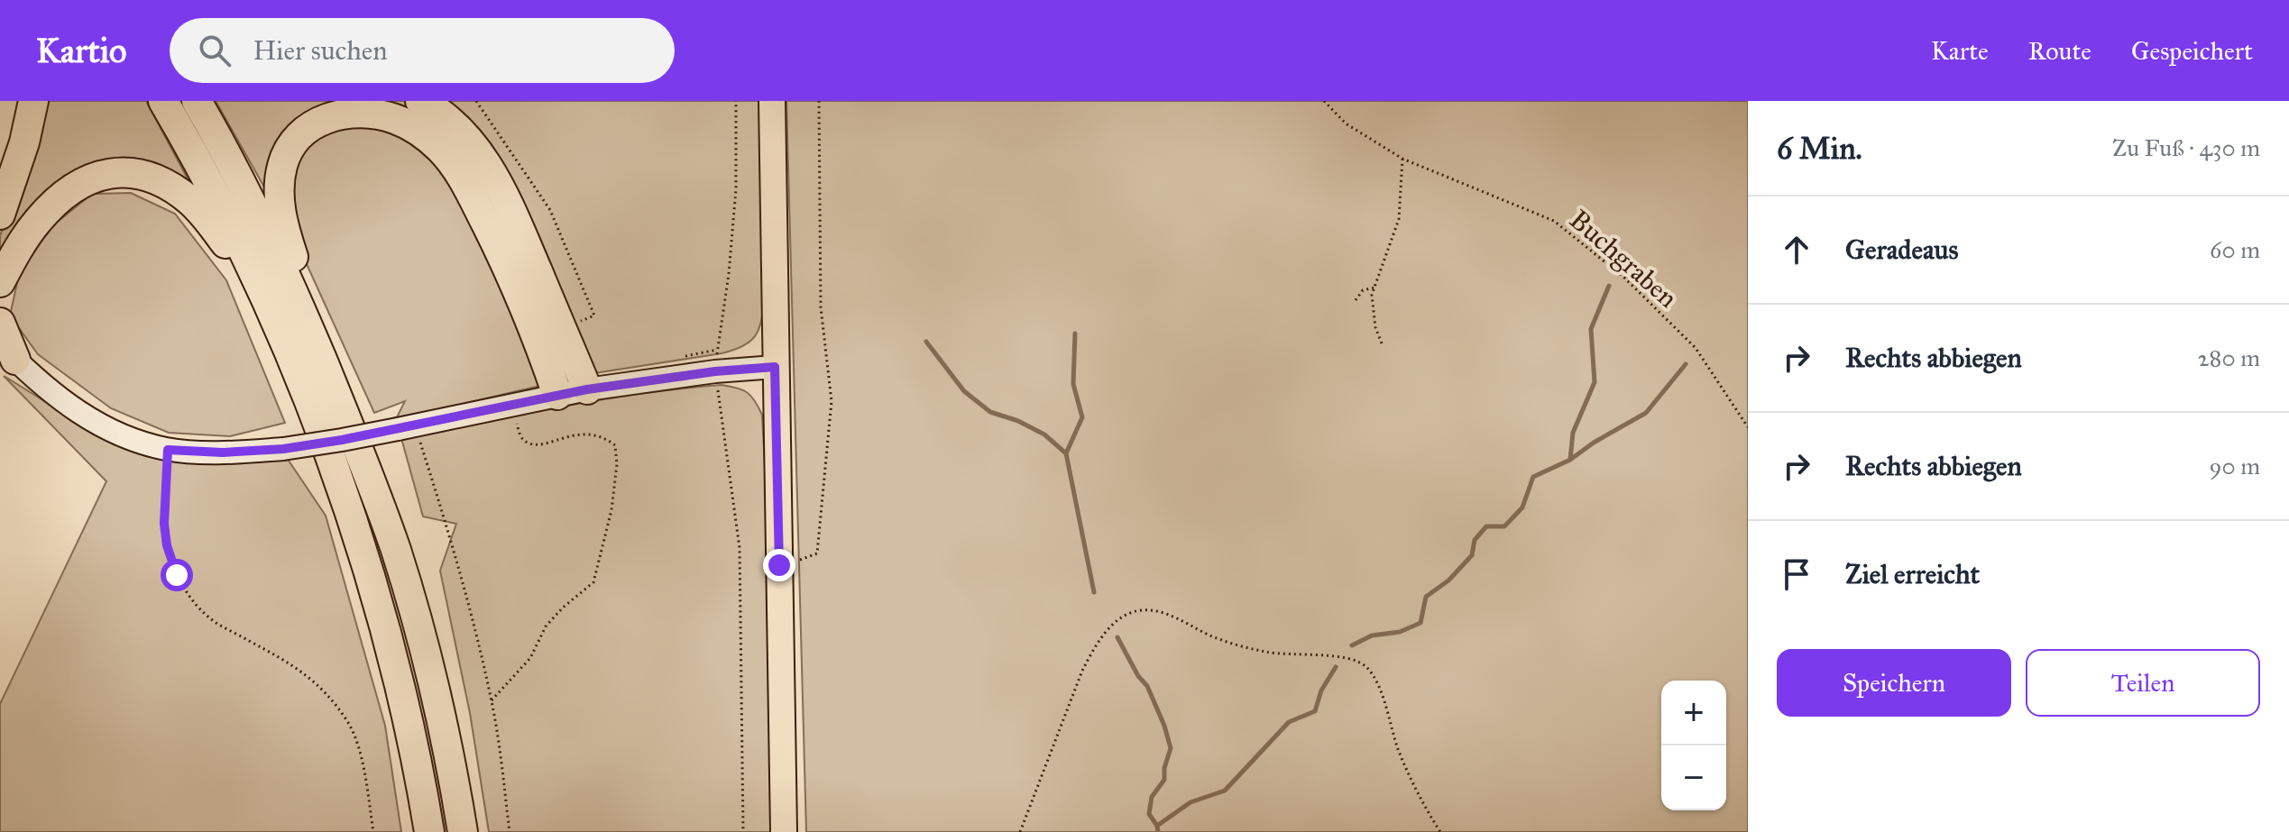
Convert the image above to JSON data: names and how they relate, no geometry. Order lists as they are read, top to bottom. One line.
{"streets":{"path":["Buchgraben"]},"page":{"header":"Kartio","search":"Hier suchen","nav":["Karte","Route","Gespeichert"],"heading":["6 Min.","Zu Fuß · 430 m"],"list":[["Geradeaus","60 m"],["Rechts abbiegen","280 m"],["Rechts abbiegen","90 m"],"Ziel erreicht"],"buttons":["Speichern","Teilen"],"map_buttons":["+","−"]}}
